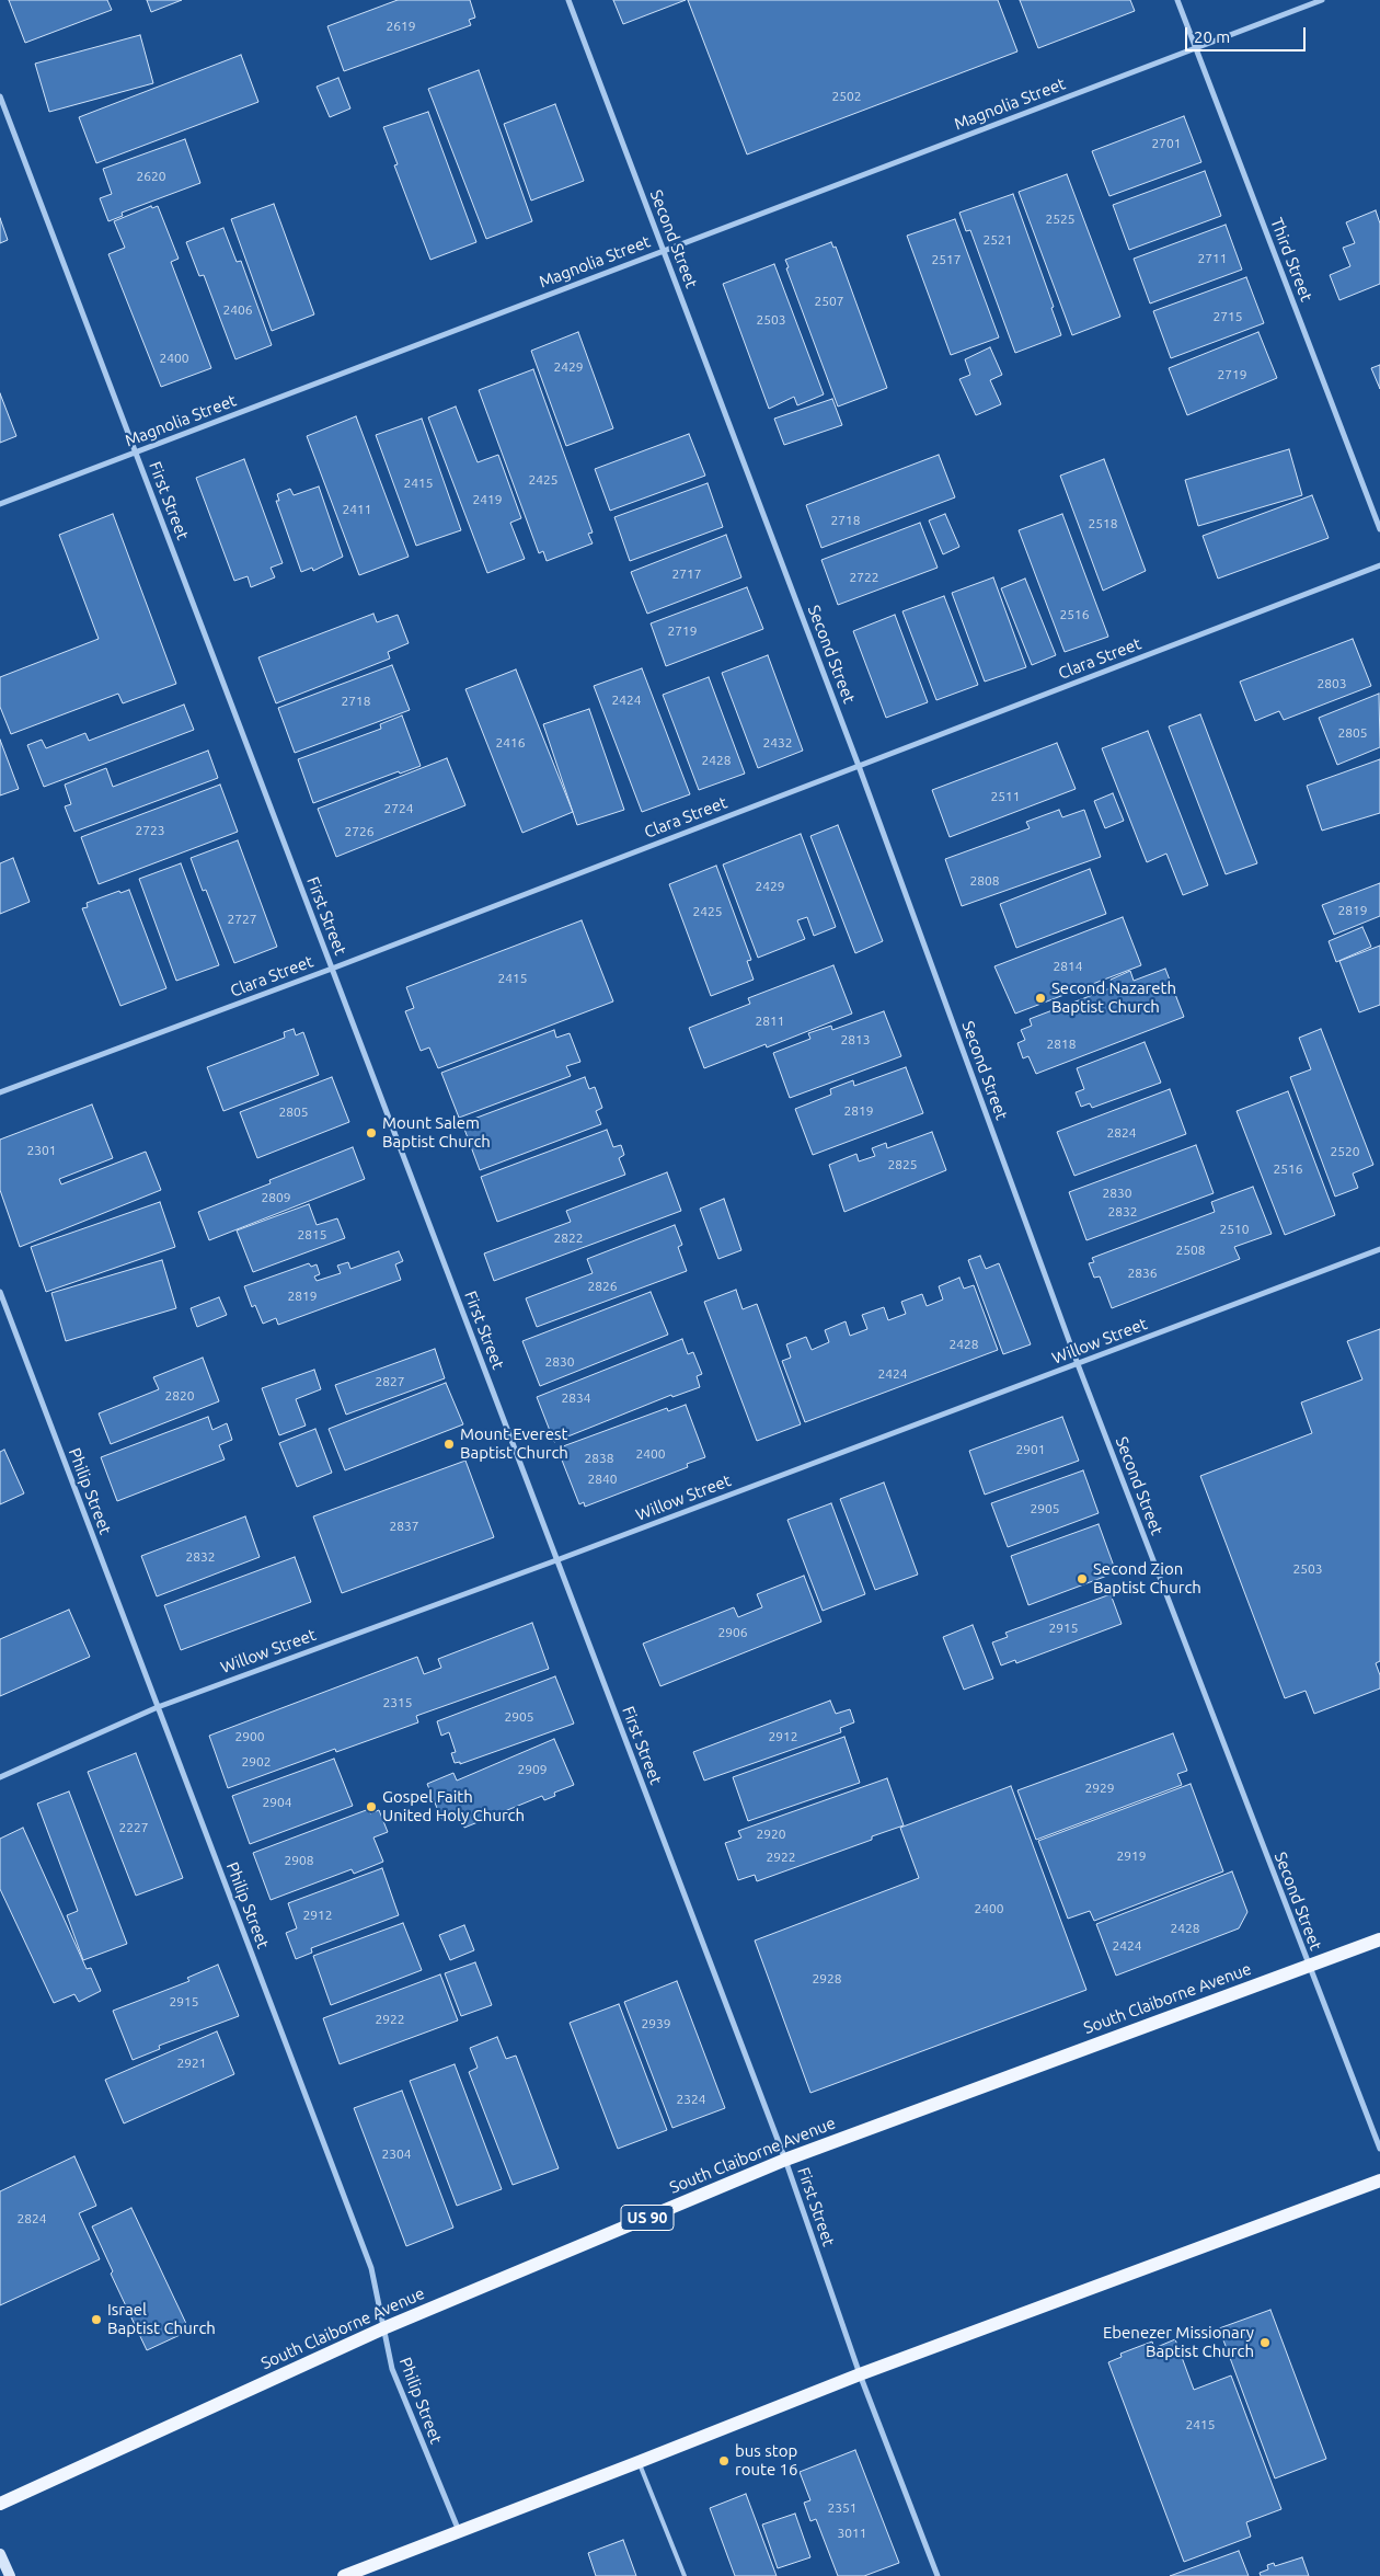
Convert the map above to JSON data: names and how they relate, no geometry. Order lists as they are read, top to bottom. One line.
{"streets":{"main road":["South Claiborne Avenue","US 90"],"street":["Magnolia Street","Second Street","Third Street","First Street","Clara Street","Willow Street","Philip Street"]},"crossings":[["Magnolia Street","Second Street"],["Magnolia Street","Third Street"],["Magnolia Street","First Street"],["Second Street","Clara Street"],["Second Street","Willow Street"],["Second Street","South Claiborne Avenue"],["First Street","Clara Street"],["First Street","Willow Street"],["First Street","South Claiborne Avenue"],["Willow Street","Philip Street"],["Philip Street","South Claiborne Avenue"]],"places":["Second Nazareth Baptist Church","Mount Salem Baptist Church","Mount Everest Baptist Church","Second Zion Baptist Church","Gospel Faith United Holy Church","Israel Baptist Church","Ebenezer Missionary Baptist Church","bus stop route 16"],"house_numbers":["2619","2502","2701","2620","2525","2521","2711","2517","2507","2406","2715","2503","2400","2429","2719","2425","2415","2419","2411","2718","2518","2717","2722","2516","2719","2803","2424","2718","2805","2416","2432","2428","2511","2724","2723","2726","2808","2429","2819","2425","2727","2814","2415","2811","2813","2818","2819","2805","2824","2301","2520","2825","2516","2830","2809","2832","2510","2815","2822","2508","2836","2826","2819","2428","2830","2424","2827","2820","2834","2901","2400","2838","2840","2905","2837","2832","2503","2915","2906","2315","2905","2900","2912","2902","2909","2929","2904","2227","2920","2919","2922","2908","2400","2912","2428","2424","2928","2915","2922","2939","2921","2324","2304","2824","2415","2351","3011"],"scale_bar":"20 m"}
